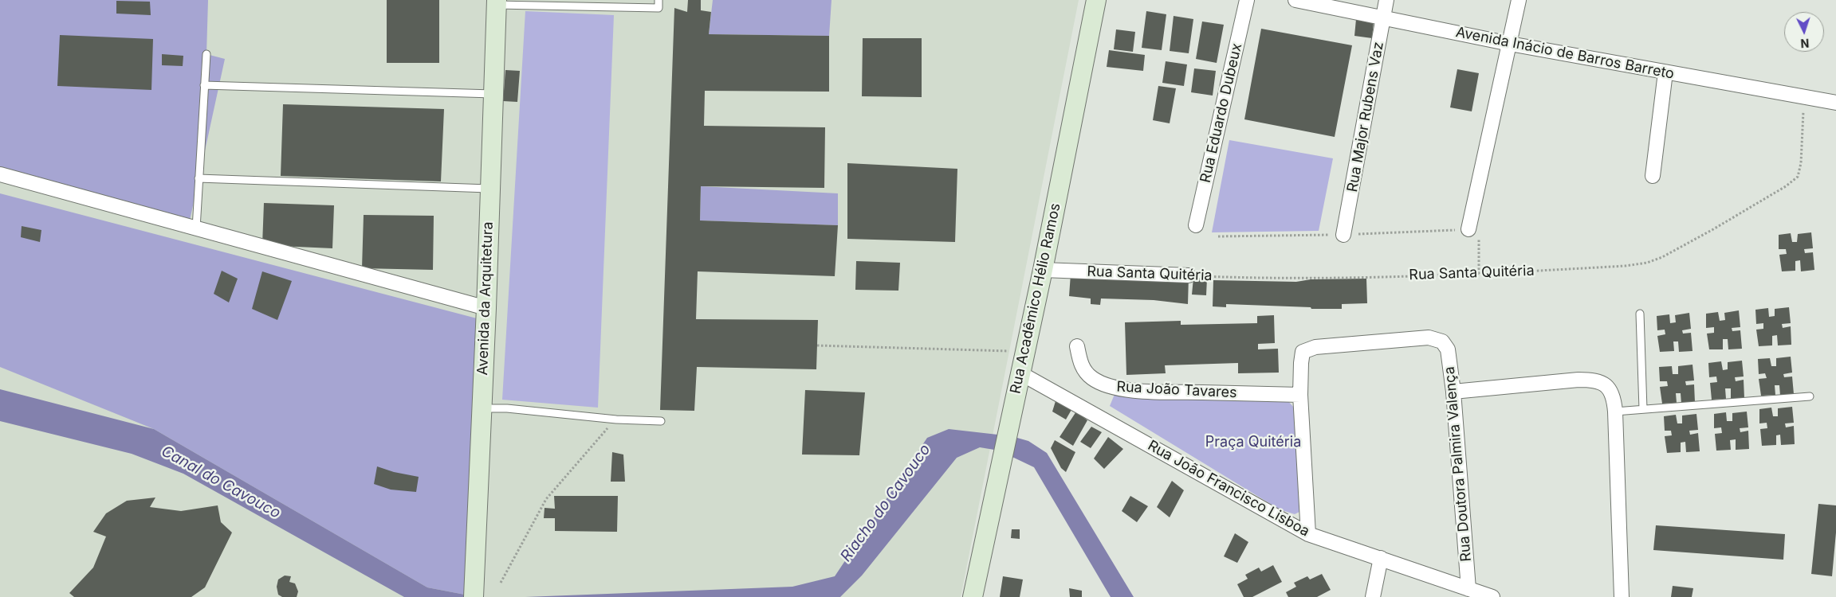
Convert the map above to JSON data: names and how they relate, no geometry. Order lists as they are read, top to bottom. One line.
{"streets":{"street":["Avenida Inácio de Barros Barreto","Rua Eduardo Dubeux","Rua Major Rubens Vaz","Rua Santa Quitéria","Avenida da Arquitetura","Rua Acadêmico Hélio Ramos","Rua João Tavares","Rua Doutora Palmira Valença","Rua João Francisco Lisboa"]},"crossings":[["Avenida Inácio de Barros Barreto","Rua Major Rubens Vaz"],["Avenida Inácio de Barros Barreto","Rua Santa Quitéria"],["Rua Santa Quitéria","Rua Acadêmico Hélio Ramos"],["Rua Acadêmico Hélio Ramos","Rua João Francisco Lisboa"],["Rua João Tavares","Rua Doutora Palmira Valença"],["Rua Doutora Palmira Valença","Rua João Francisco Lisboa"]],"water":["Canal do Cavouco","Riacho do Cavouco"],"parks":["Praça Quitéria"],"north":"bottom"}
